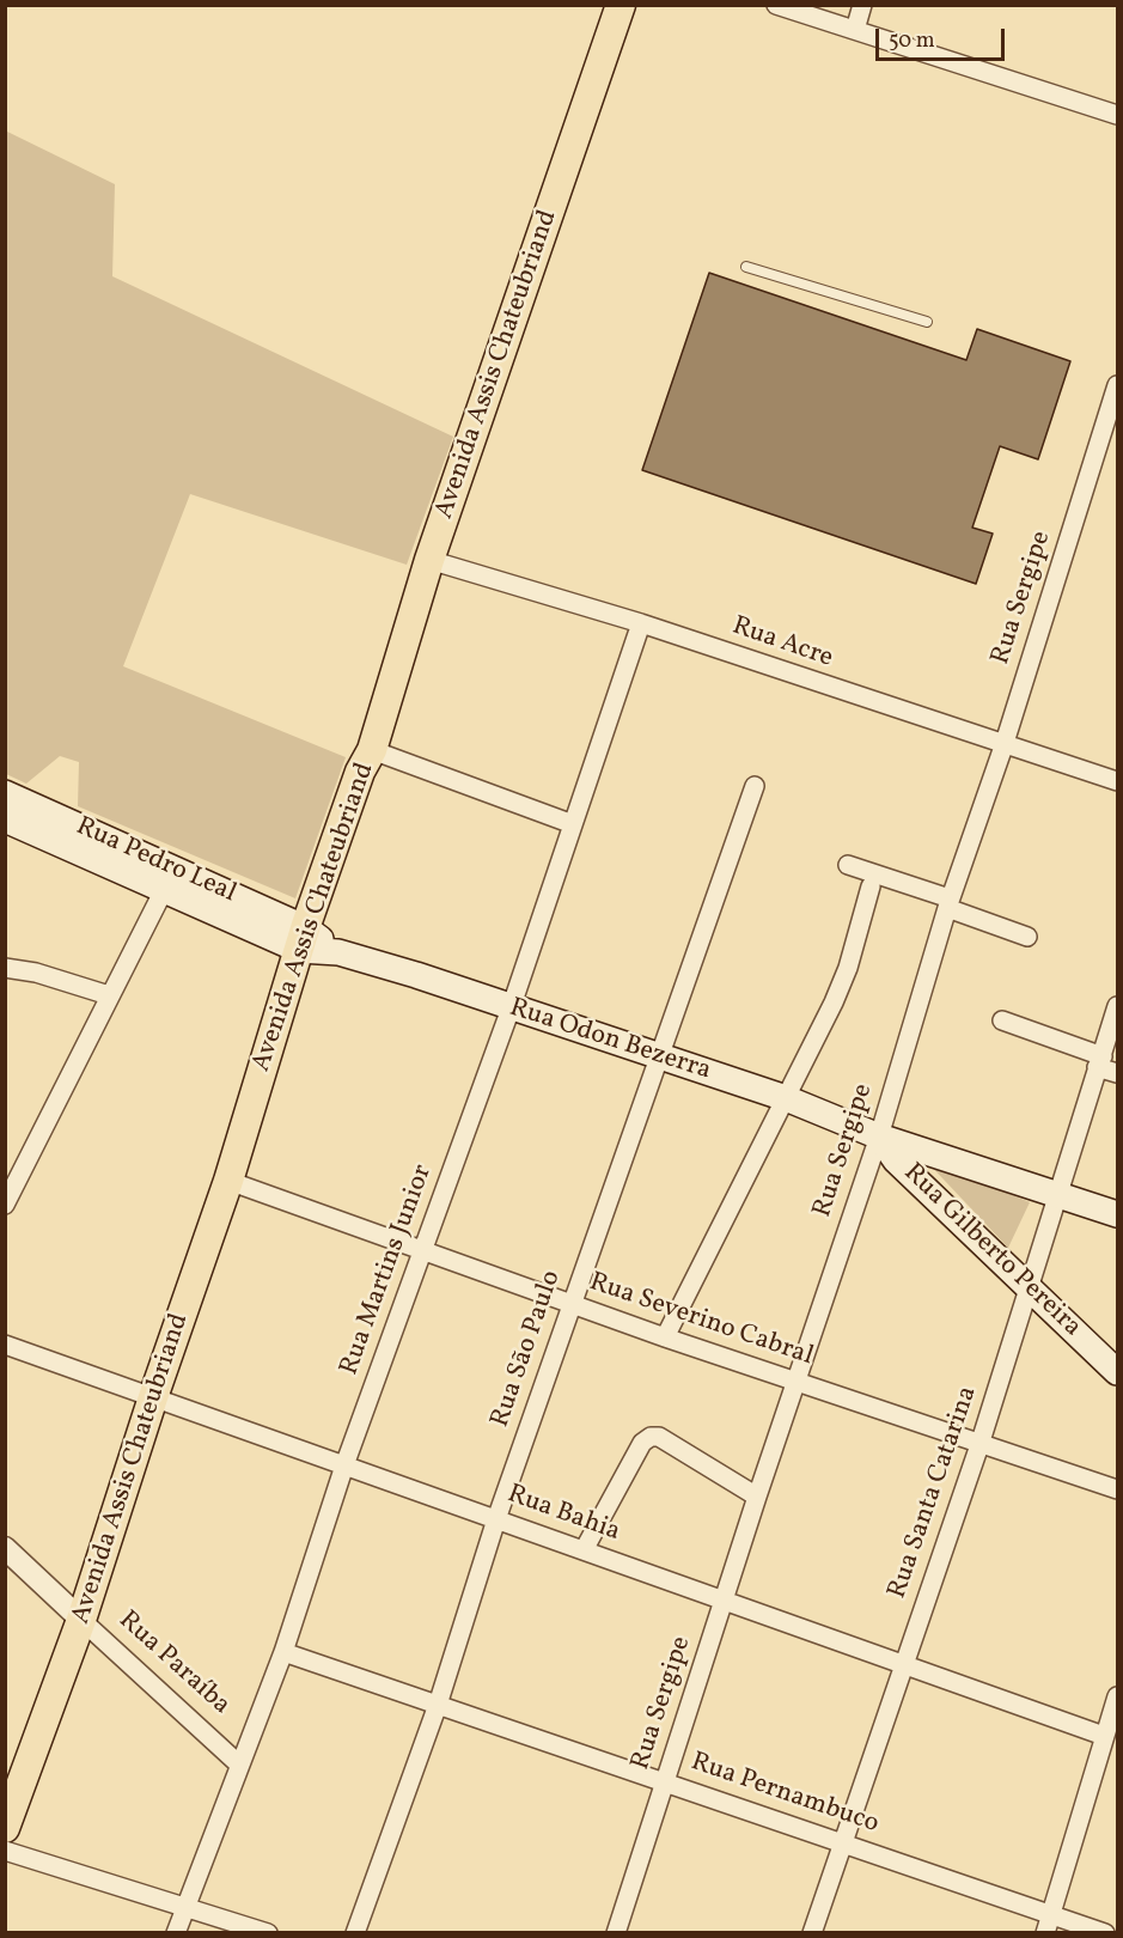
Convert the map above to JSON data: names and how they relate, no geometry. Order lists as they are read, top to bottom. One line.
{"streets":{"main road":["Avenida Assis Chateubriand","Rua Pedro Leal","Rua Odon Bezerra","Rua Gilberto Pereira"],"street":["Rua Sergipe","Rua Acre","Rua Martins Junior","Rua Severino Cabral","Rua São Paulo","Rua Santa Catarina","Rua Bahia","Rua Paraíba","Rua Pernambuco"]},"crossings":[["Avenida Assis Chateubriand","Rua Acre"],["Avenida Assis Chateubriand","Rua Pedro Leal"],["Avenida Assis Chateubriand","Rua Odon Bezerra"],["Avenida Assis Chateubriand","Rua Severino Cabral"],["Avenida Assis Chateubriand","Rua Bahia"],["Avenida Assis Chateubriand","Rua Paraíba"],["Rua Sergipe","Rua Acre"],["Rua Sergipe","Rua Odon Bezerra"],["Rua Sergipe","Rua Gilberto Pereira"],["Rua Sergipe","Rua Severino Cabral"],["Rua Sergipe","Rua Bahia"],["Rua Sergipe","Rua Pernambuco"],["Rua Acre","Rua Martins Junior"],["Rua Pedro Leal","Rua Odon Bezerra"],["Rua Odon Bezerra","Rua Gilberto Pereira"],["Rua Odon Bezerra","Rua Martins Junior"],["Rua Odon Bezerra","Rua São Paulo"],["Rua Odon Bezerra","Rua Santa Catarina"],["Rua Gilberto Pereira","Rua Santa Catarina"],["Rua Martins Junior","Rua Severino Cabral"],["Rua Martins Junior","Rua Bahia"],["Rua Martins Junior","Rua Paraíba"],["Rua Martins Junior","Rua Pernambuco"],["Rua Severino Cabral","Rua São Paulo"],["Rua Severino Cabral","Rua Santa Catarina"],["Rua São Paulo","Rua Bahia"],["Rua São Paulo","Rua Pernambuco"],["Rua Santa Catarina","Rua Bahia"],["Rua Santa Catarina","Rua Pernambuco"]],"scale_bar":"50 m"}
